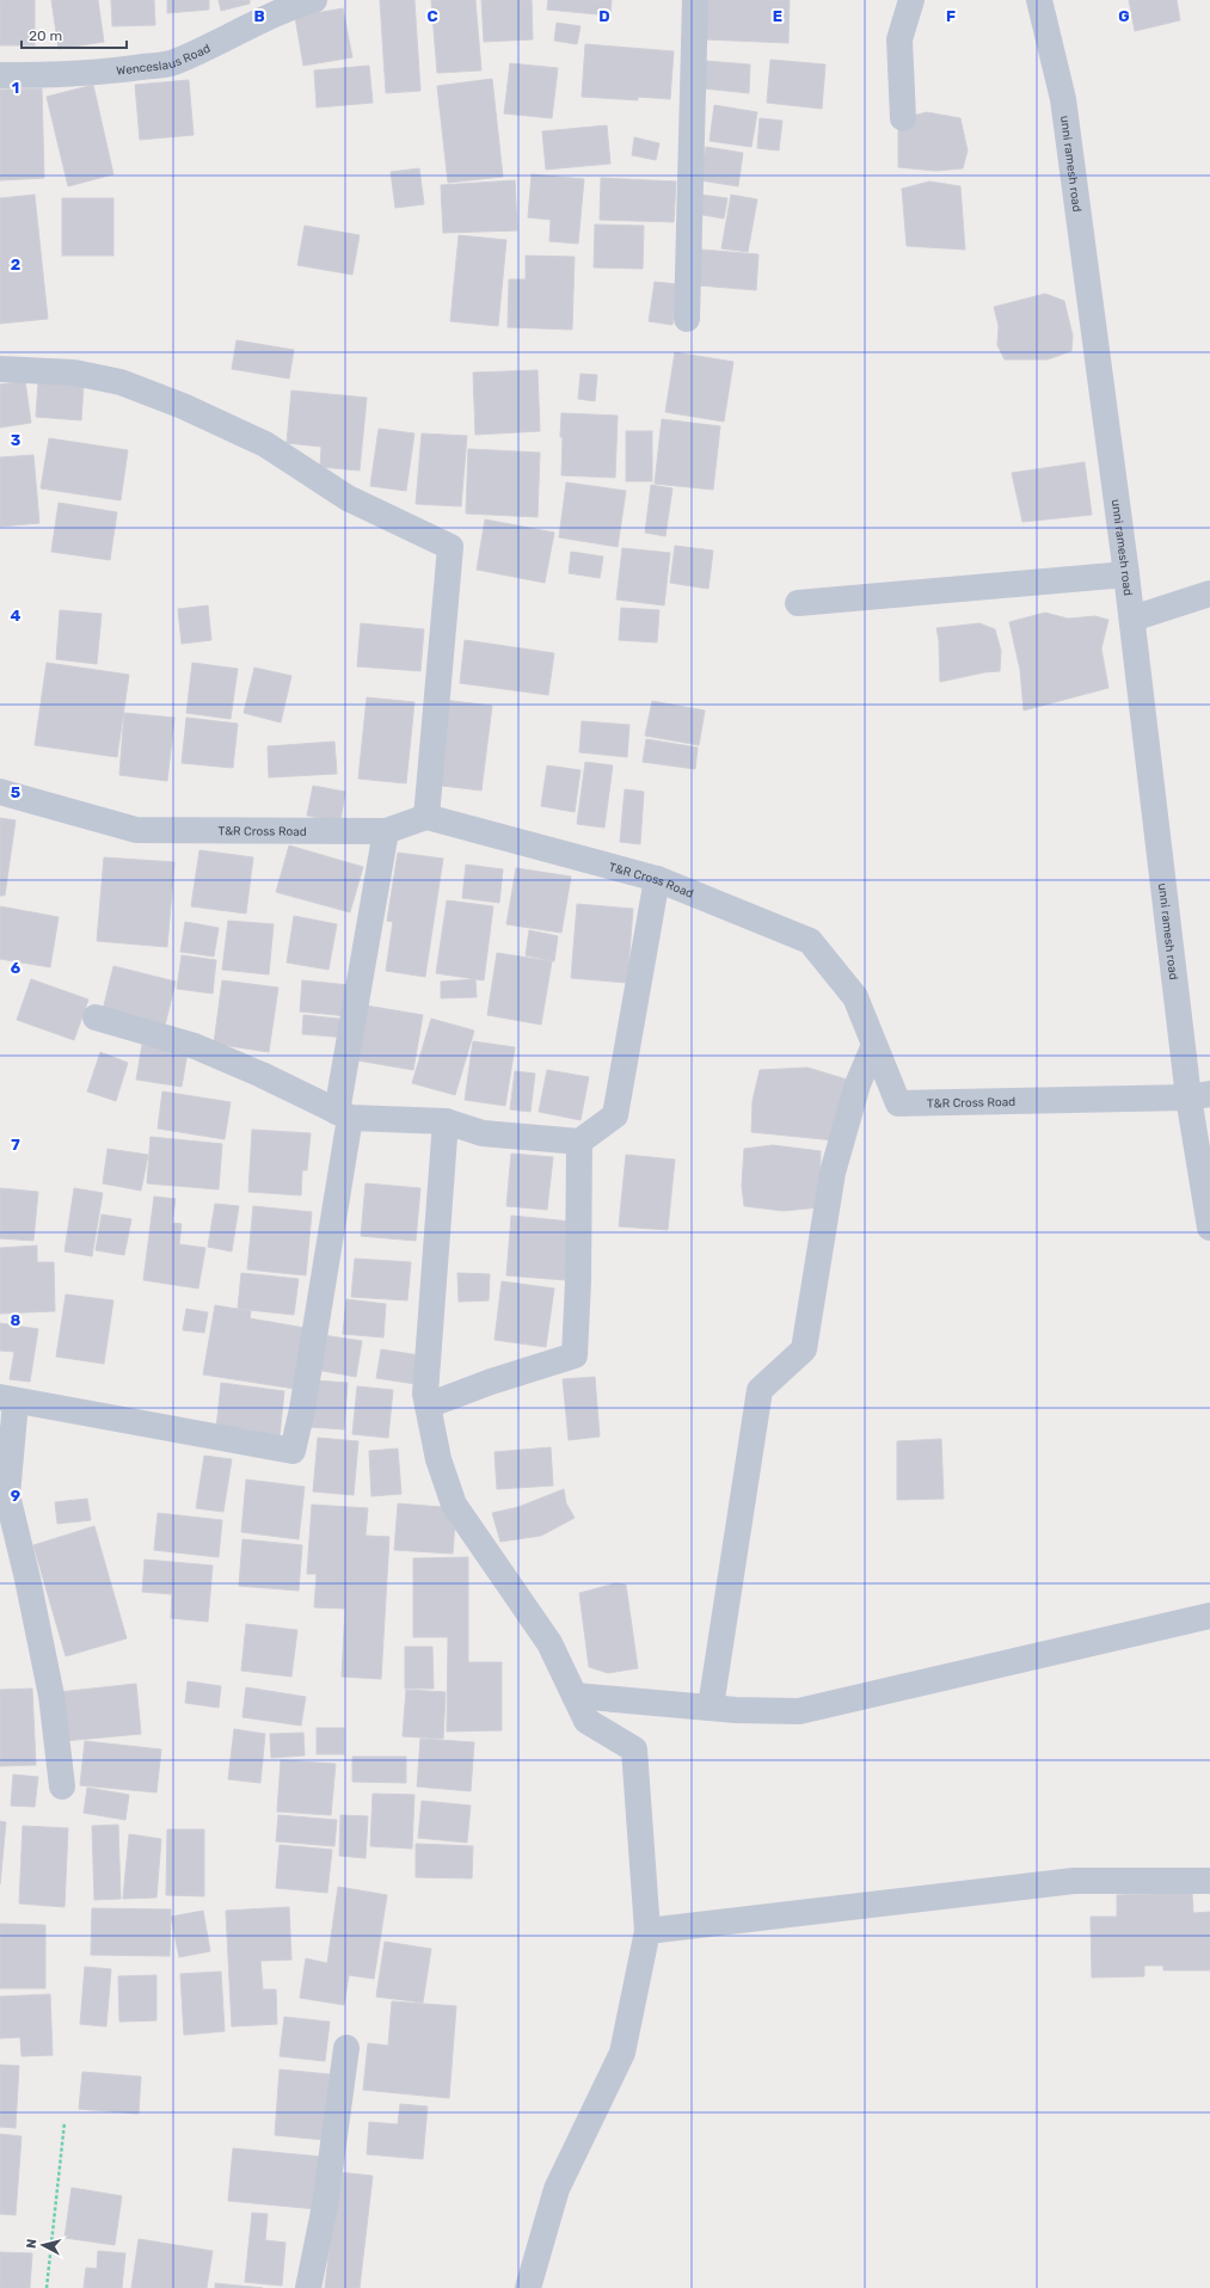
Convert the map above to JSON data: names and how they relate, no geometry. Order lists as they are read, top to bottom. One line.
{"streets":{"street":["Wenceslaus Road","unni ramesh road","T&R Cross Road"]},"crossings":[["unni ramesh road","T&R Cross Road"]],"scale_bar":"20 m","north":"left","grid":{"columns":["B","C","D","E","F","G"],"rows":["1","2","3","4","5","6","7","8","9"]}}
